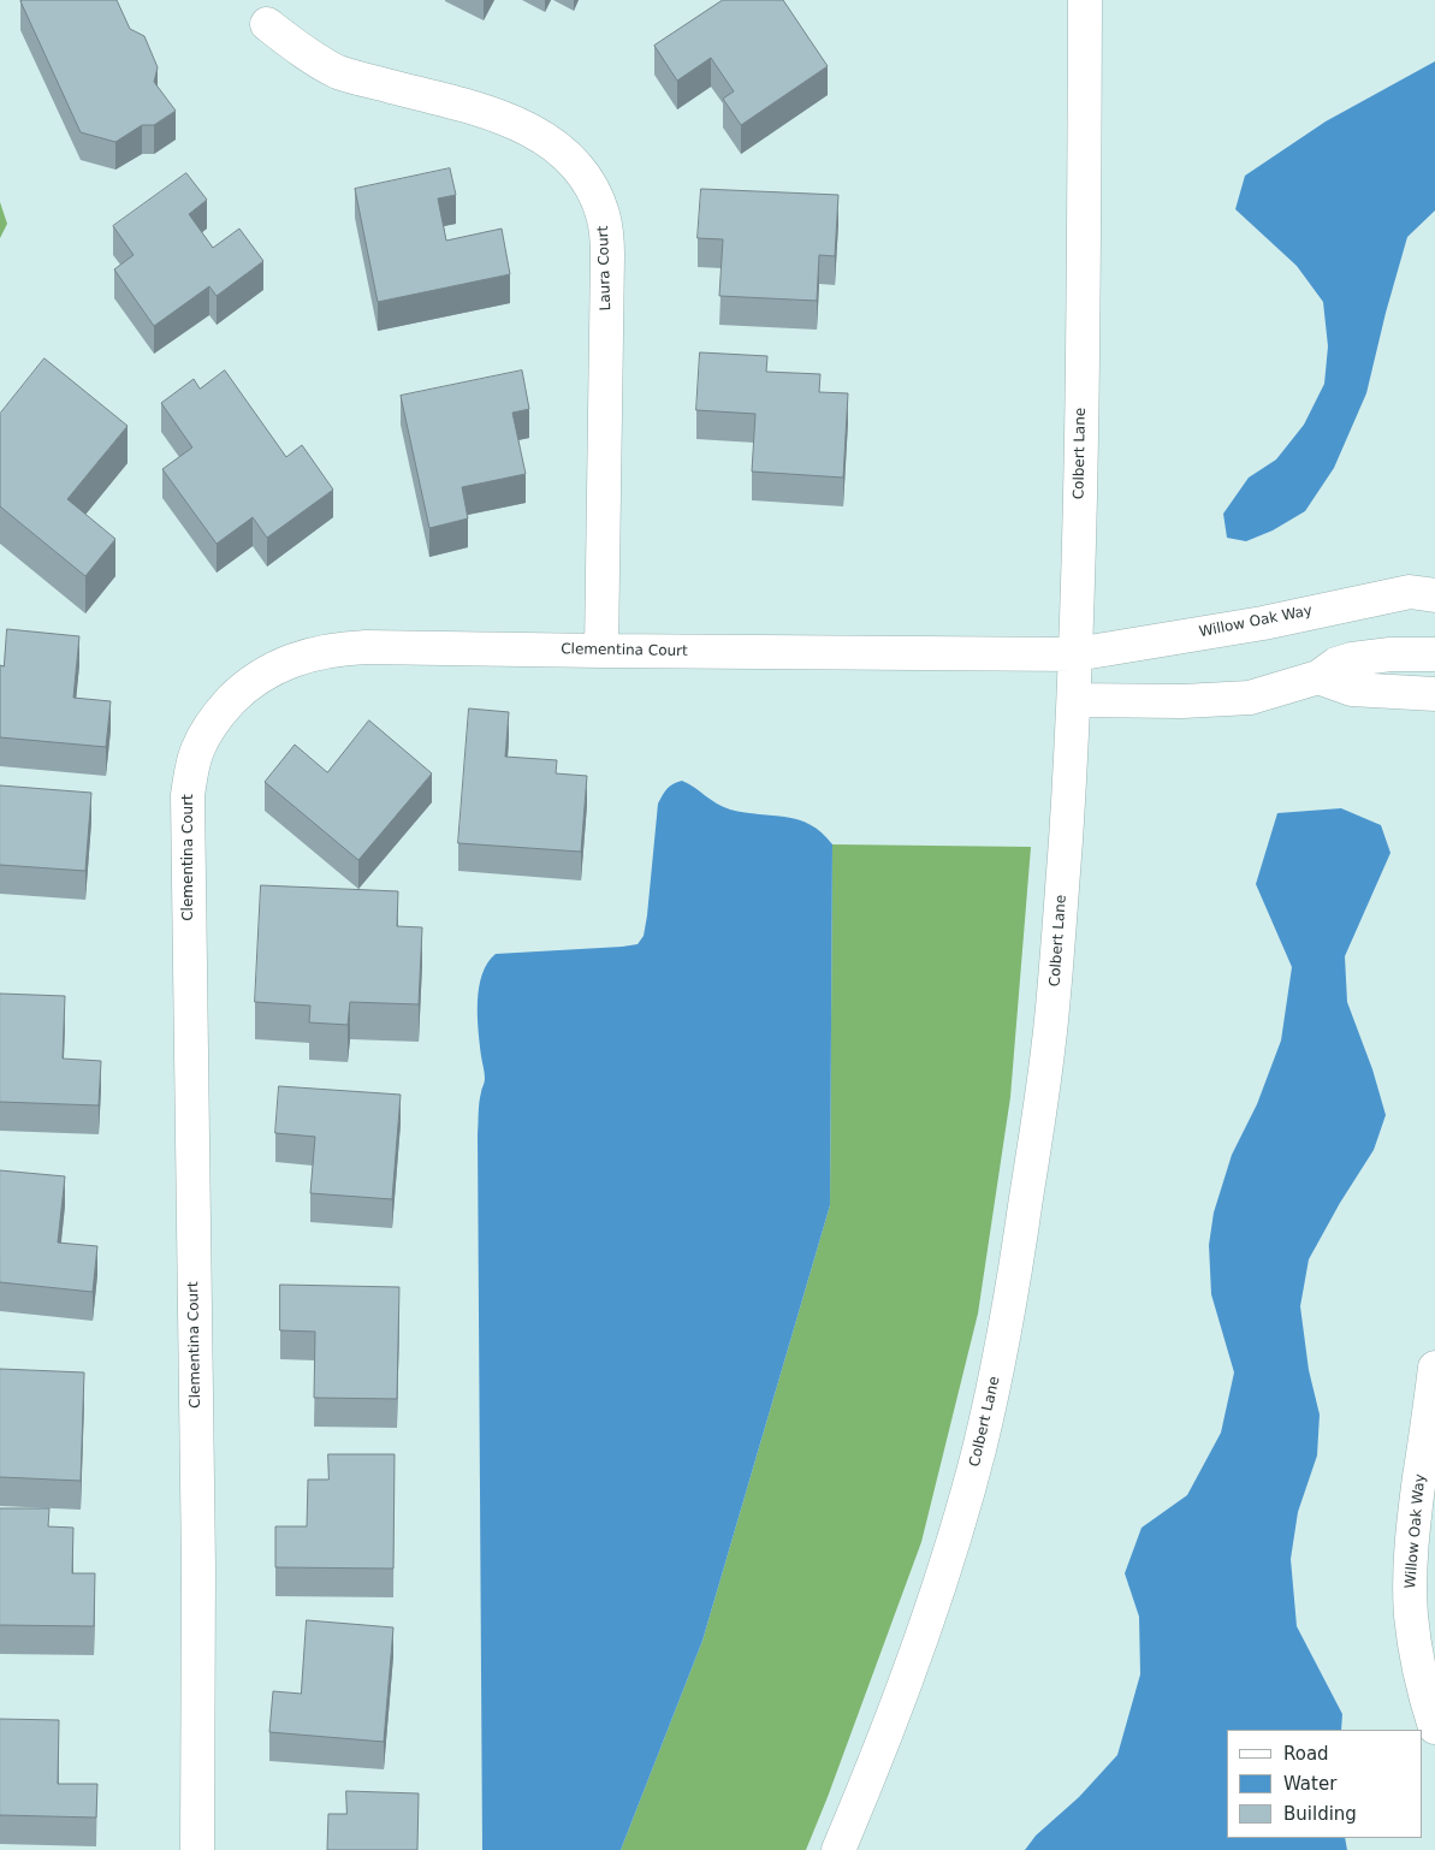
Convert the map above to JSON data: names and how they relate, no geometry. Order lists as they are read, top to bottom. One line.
{"streets":{"street":["Laura Court","Colbert Lane","Willow Oak Way","Clementina Court"]},"crossings":[["Laura Court","Clementina Court"],["Colbert Lane","Willow Oak Way"],["Colbert Lane","Clementina Court"],["Willow Oak Way","Clementina Court"]],"legend":["Road","Water","Building"]}
